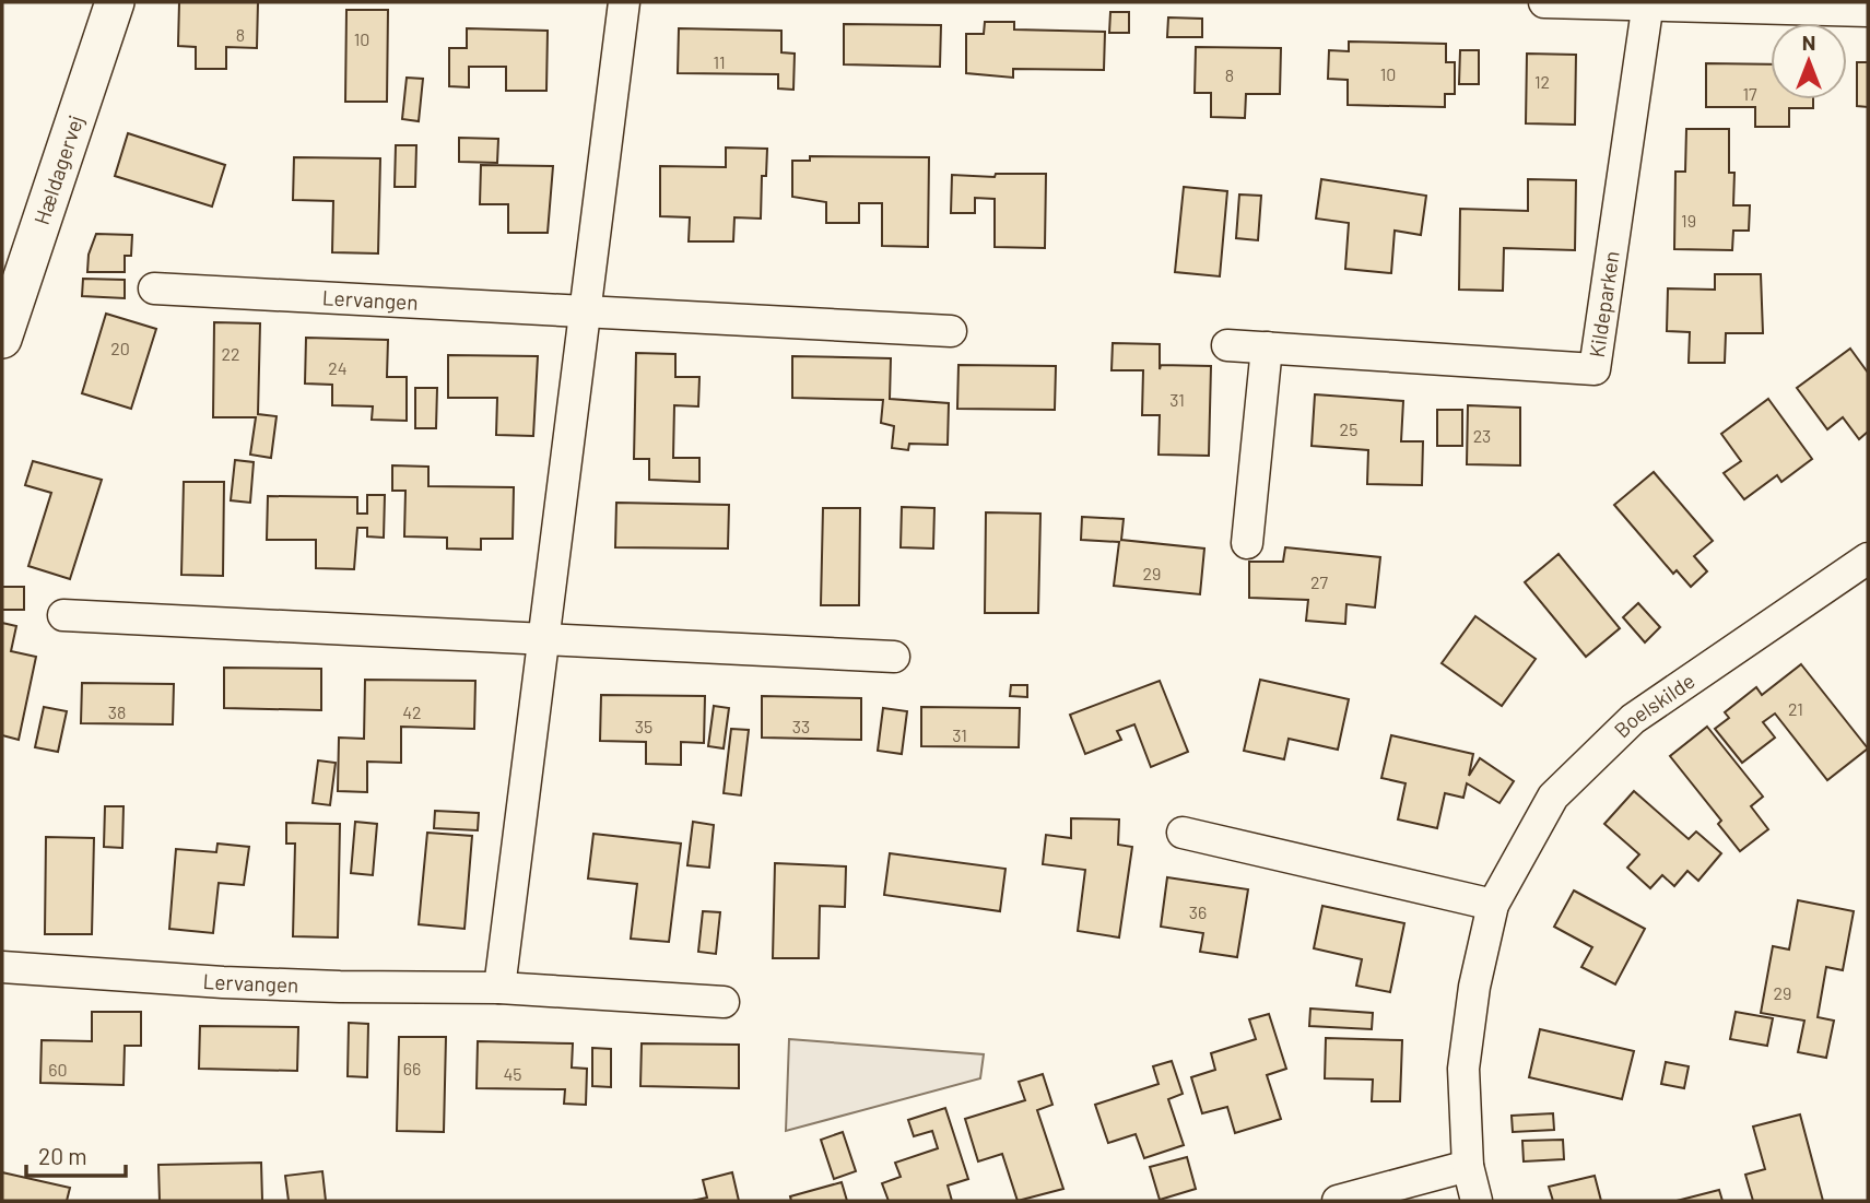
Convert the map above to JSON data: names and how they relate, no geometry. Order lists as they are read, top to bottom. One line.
{"streets":{"street":["Hældagervej","Lervangen","Kildeparken","Boelskilde"]},"house_numbers":["8","10","11","10","8","12","17","19","20","22","24","31","25","23","29","27","21","38","42","35","33","31","36","29","66","60","45"],"scale_bar":"20 m","north":"top"}
